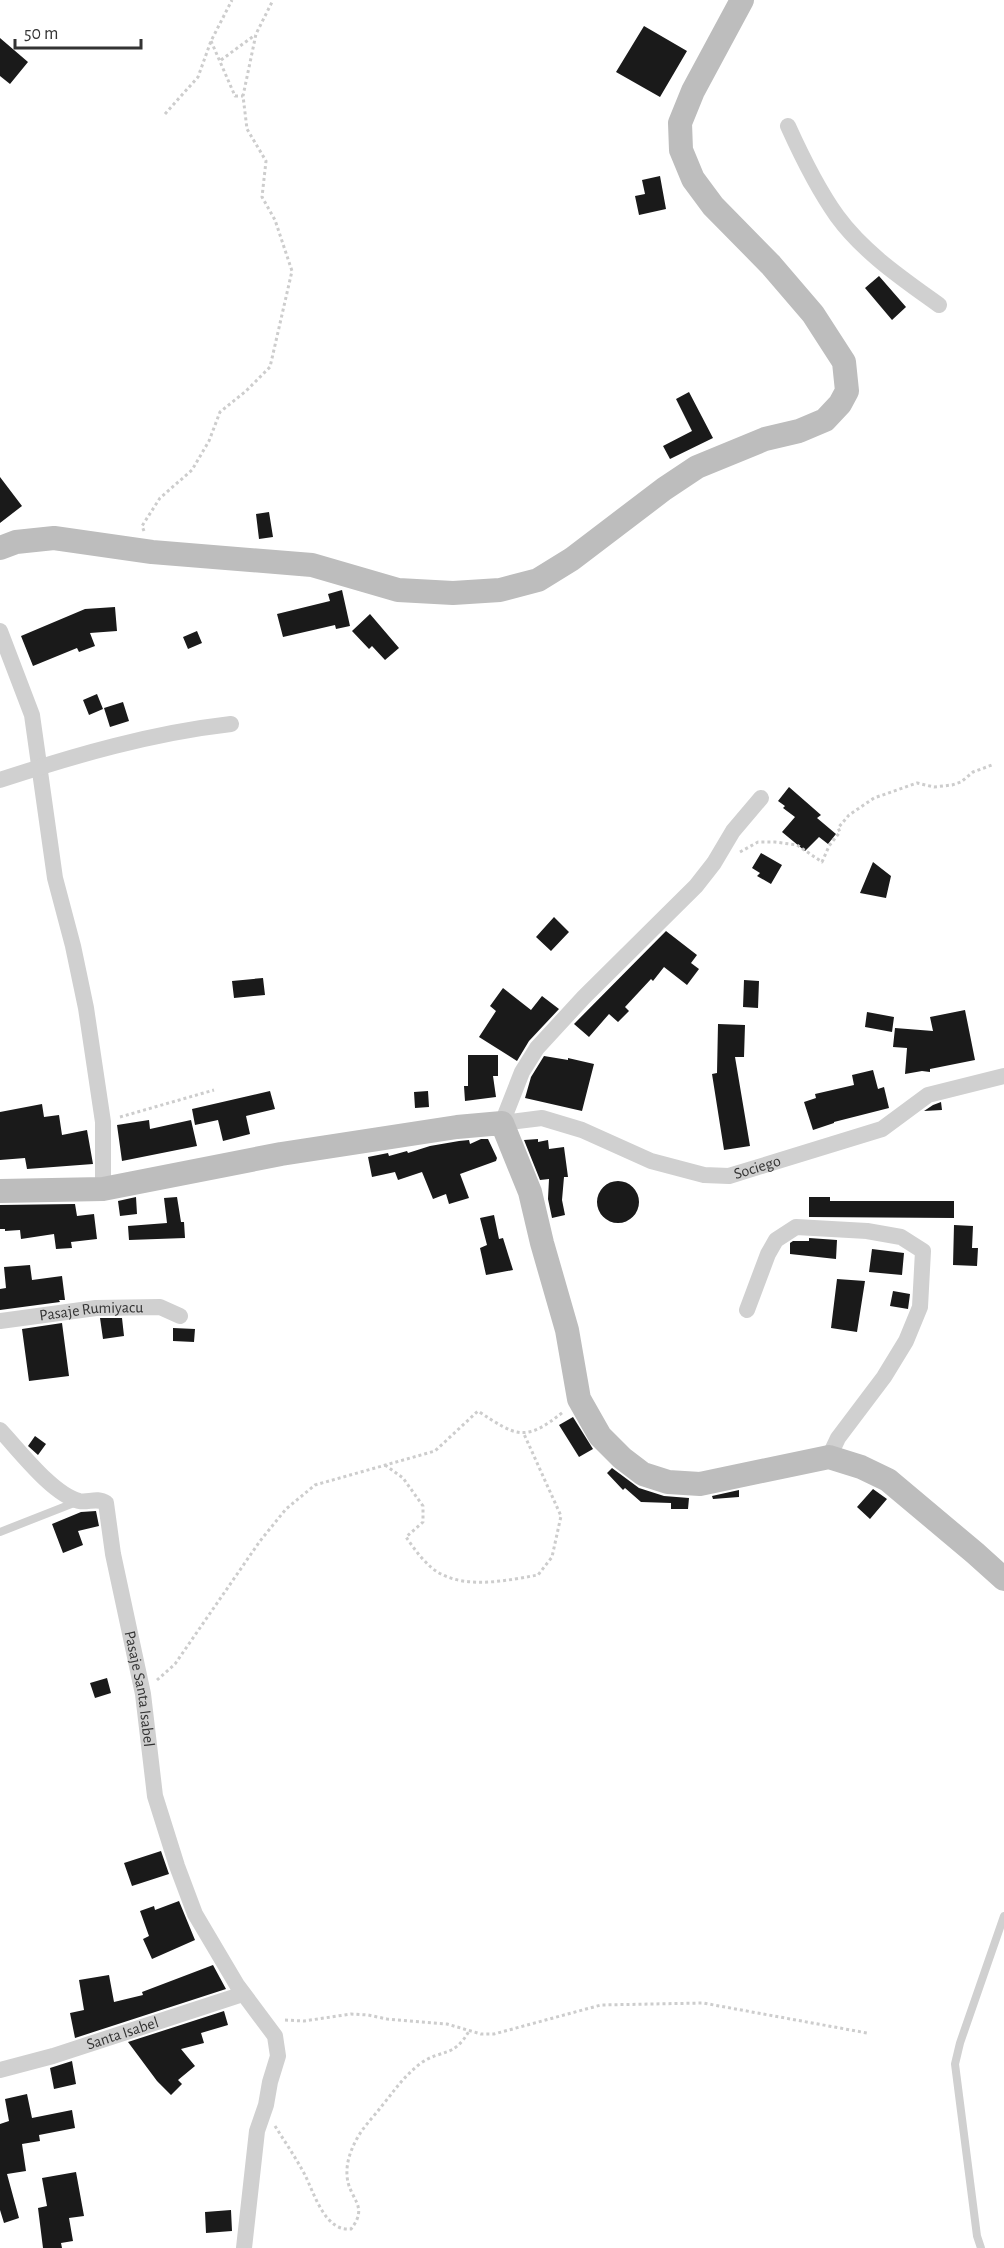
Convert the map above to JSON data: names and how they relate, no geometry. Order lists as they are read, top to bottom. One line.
{"streets":{"street":["Sociego","Pasaje Rumiyacu","Pasaje Santa Isabel","Santa Isabel"]},"crossings":[["Pasaje Santa Isabel","Santa Isabel"]],"scale_bar":"50 m"}
